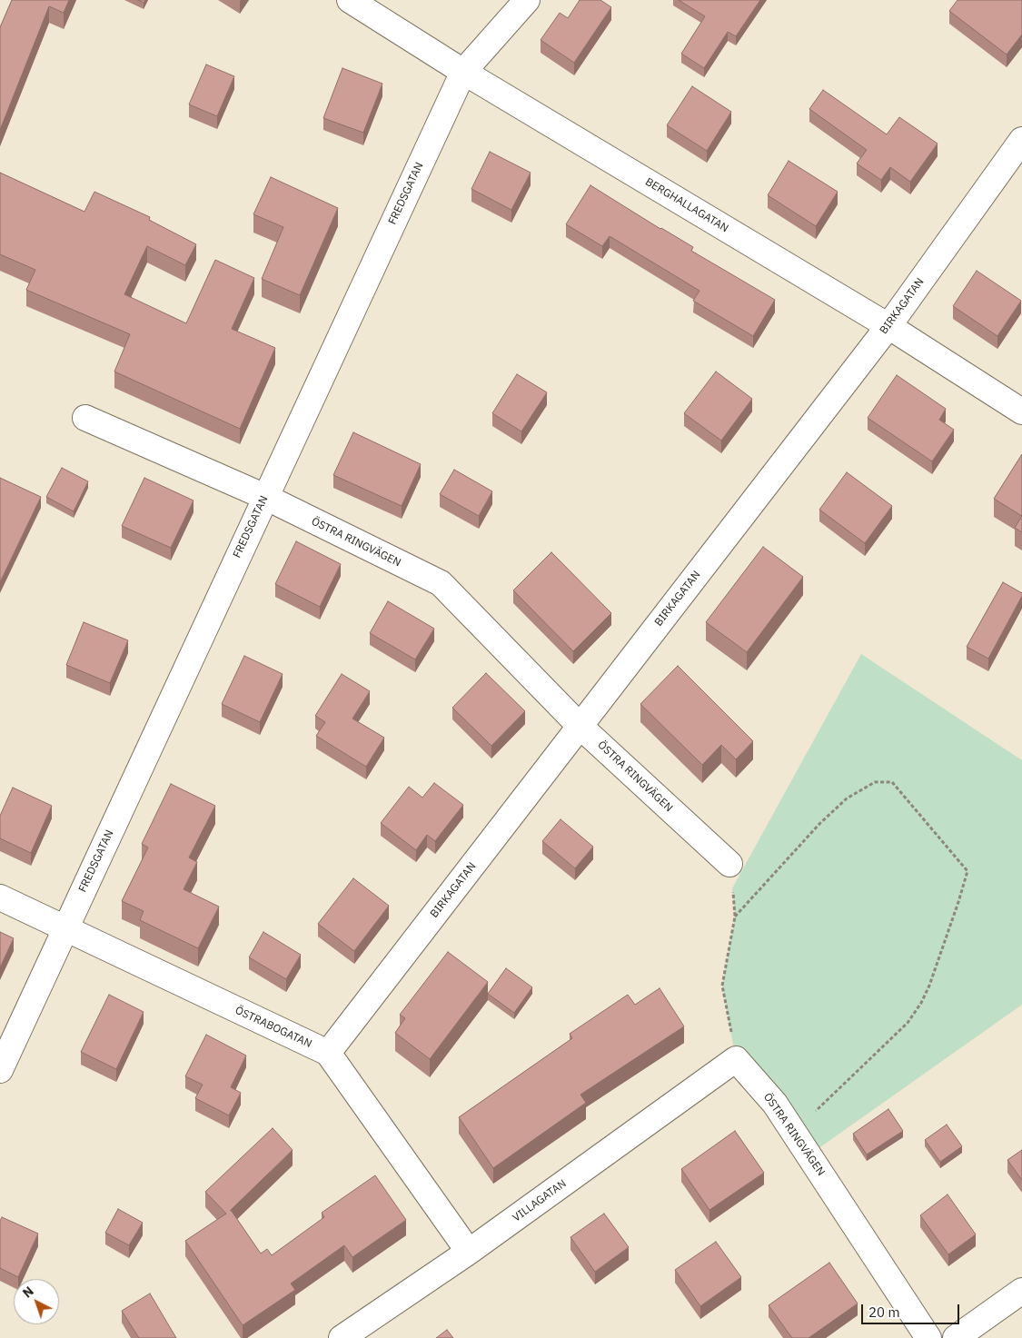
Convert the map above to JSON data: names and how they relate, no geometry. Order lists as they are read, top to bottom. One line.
{"streets":{"street":["FREDSGATAN","BERGHALLAGATAN","BIRKAGATAN","ÖSTRA RINGVÄGEN","ÖSTRABOGATAN","VILLAGATAN"]},"crossings":[["FREDSGATAN","BERGHALLAGATAN"],["FREDSGATAN","ÖSTRA RINGVÄGEN"],["FREDSGATAN","ÖSTRABOGATAN"],["BERGHALLAGATAN","BIRKAGATAN"],["BIRKAGATAN","ÖSTRA RINGVÄGEN"],["BIRKAGATAN","ÖSTRABOGATAN"],["ÖSTRA RINGVÄGEN","VILLAGATAN"],["ÖSTRABOGATAN","VILLAGATAN"]],"scale_bar":"20 m","north":"top left"}
